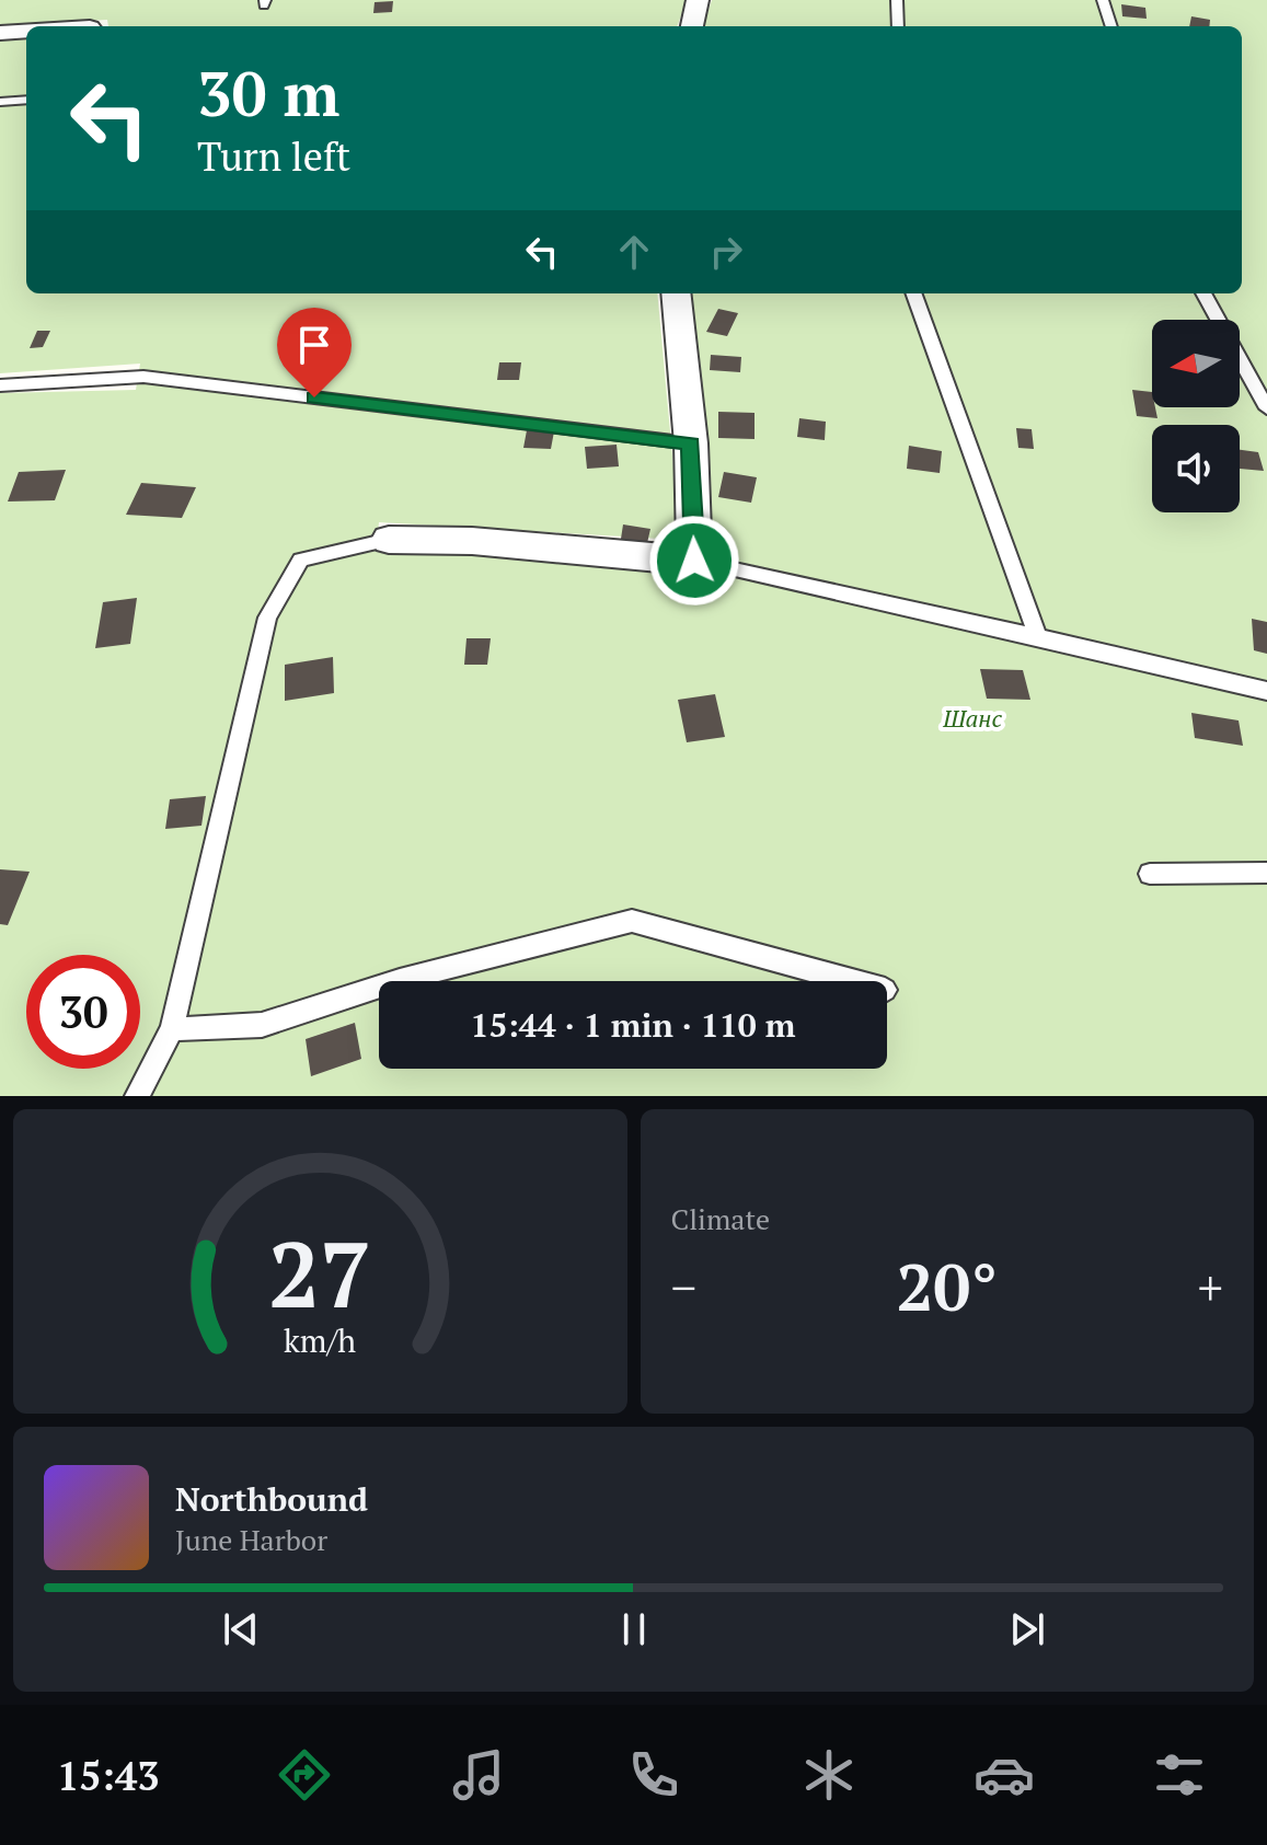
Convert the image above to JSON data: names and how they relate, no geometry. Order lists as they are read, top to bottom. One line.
{"parks":["Шанс"],"north":"left","page":{"turn":["30 m","Turn left"],"limit":"30","trip":"15:44 · 1 min · 110 m","tile":"Climate","heat":["−","20°","+"],"song":["Northbound","June Harbor"],"tabs":"15:43","gauge":["27","km/h"]}}
